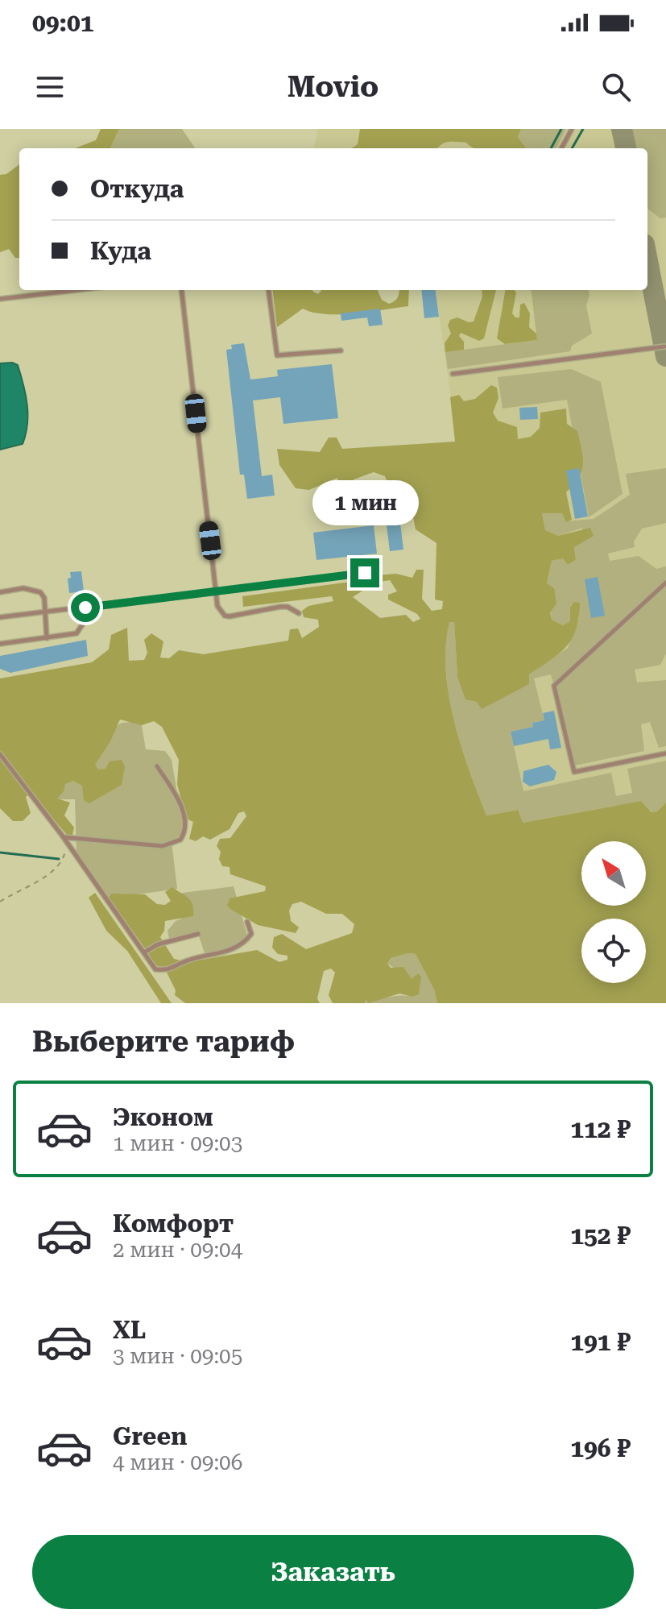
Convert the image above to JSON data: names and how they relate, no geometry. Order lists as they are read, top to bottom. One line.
{"north":"top left","page":{"status":"09:01","header":"Movio","banner":["Откуда","Куда"],"bubble":"1 мин","heading":"Выберите тариф","list":[{"name":"Эконом","note":"1 мин · 09:03","value":"112 ₽"},{"name":"Комфорт","note":"2 мин · 09:04","value":"152 ₽"},{"name":"XL","note":"3 мин · 09:05","value":"191 ₽"},{"name":"Green","note":"4 мин · 09:06","value":"196 ₽"}],"buttons":"Заказать"}}
